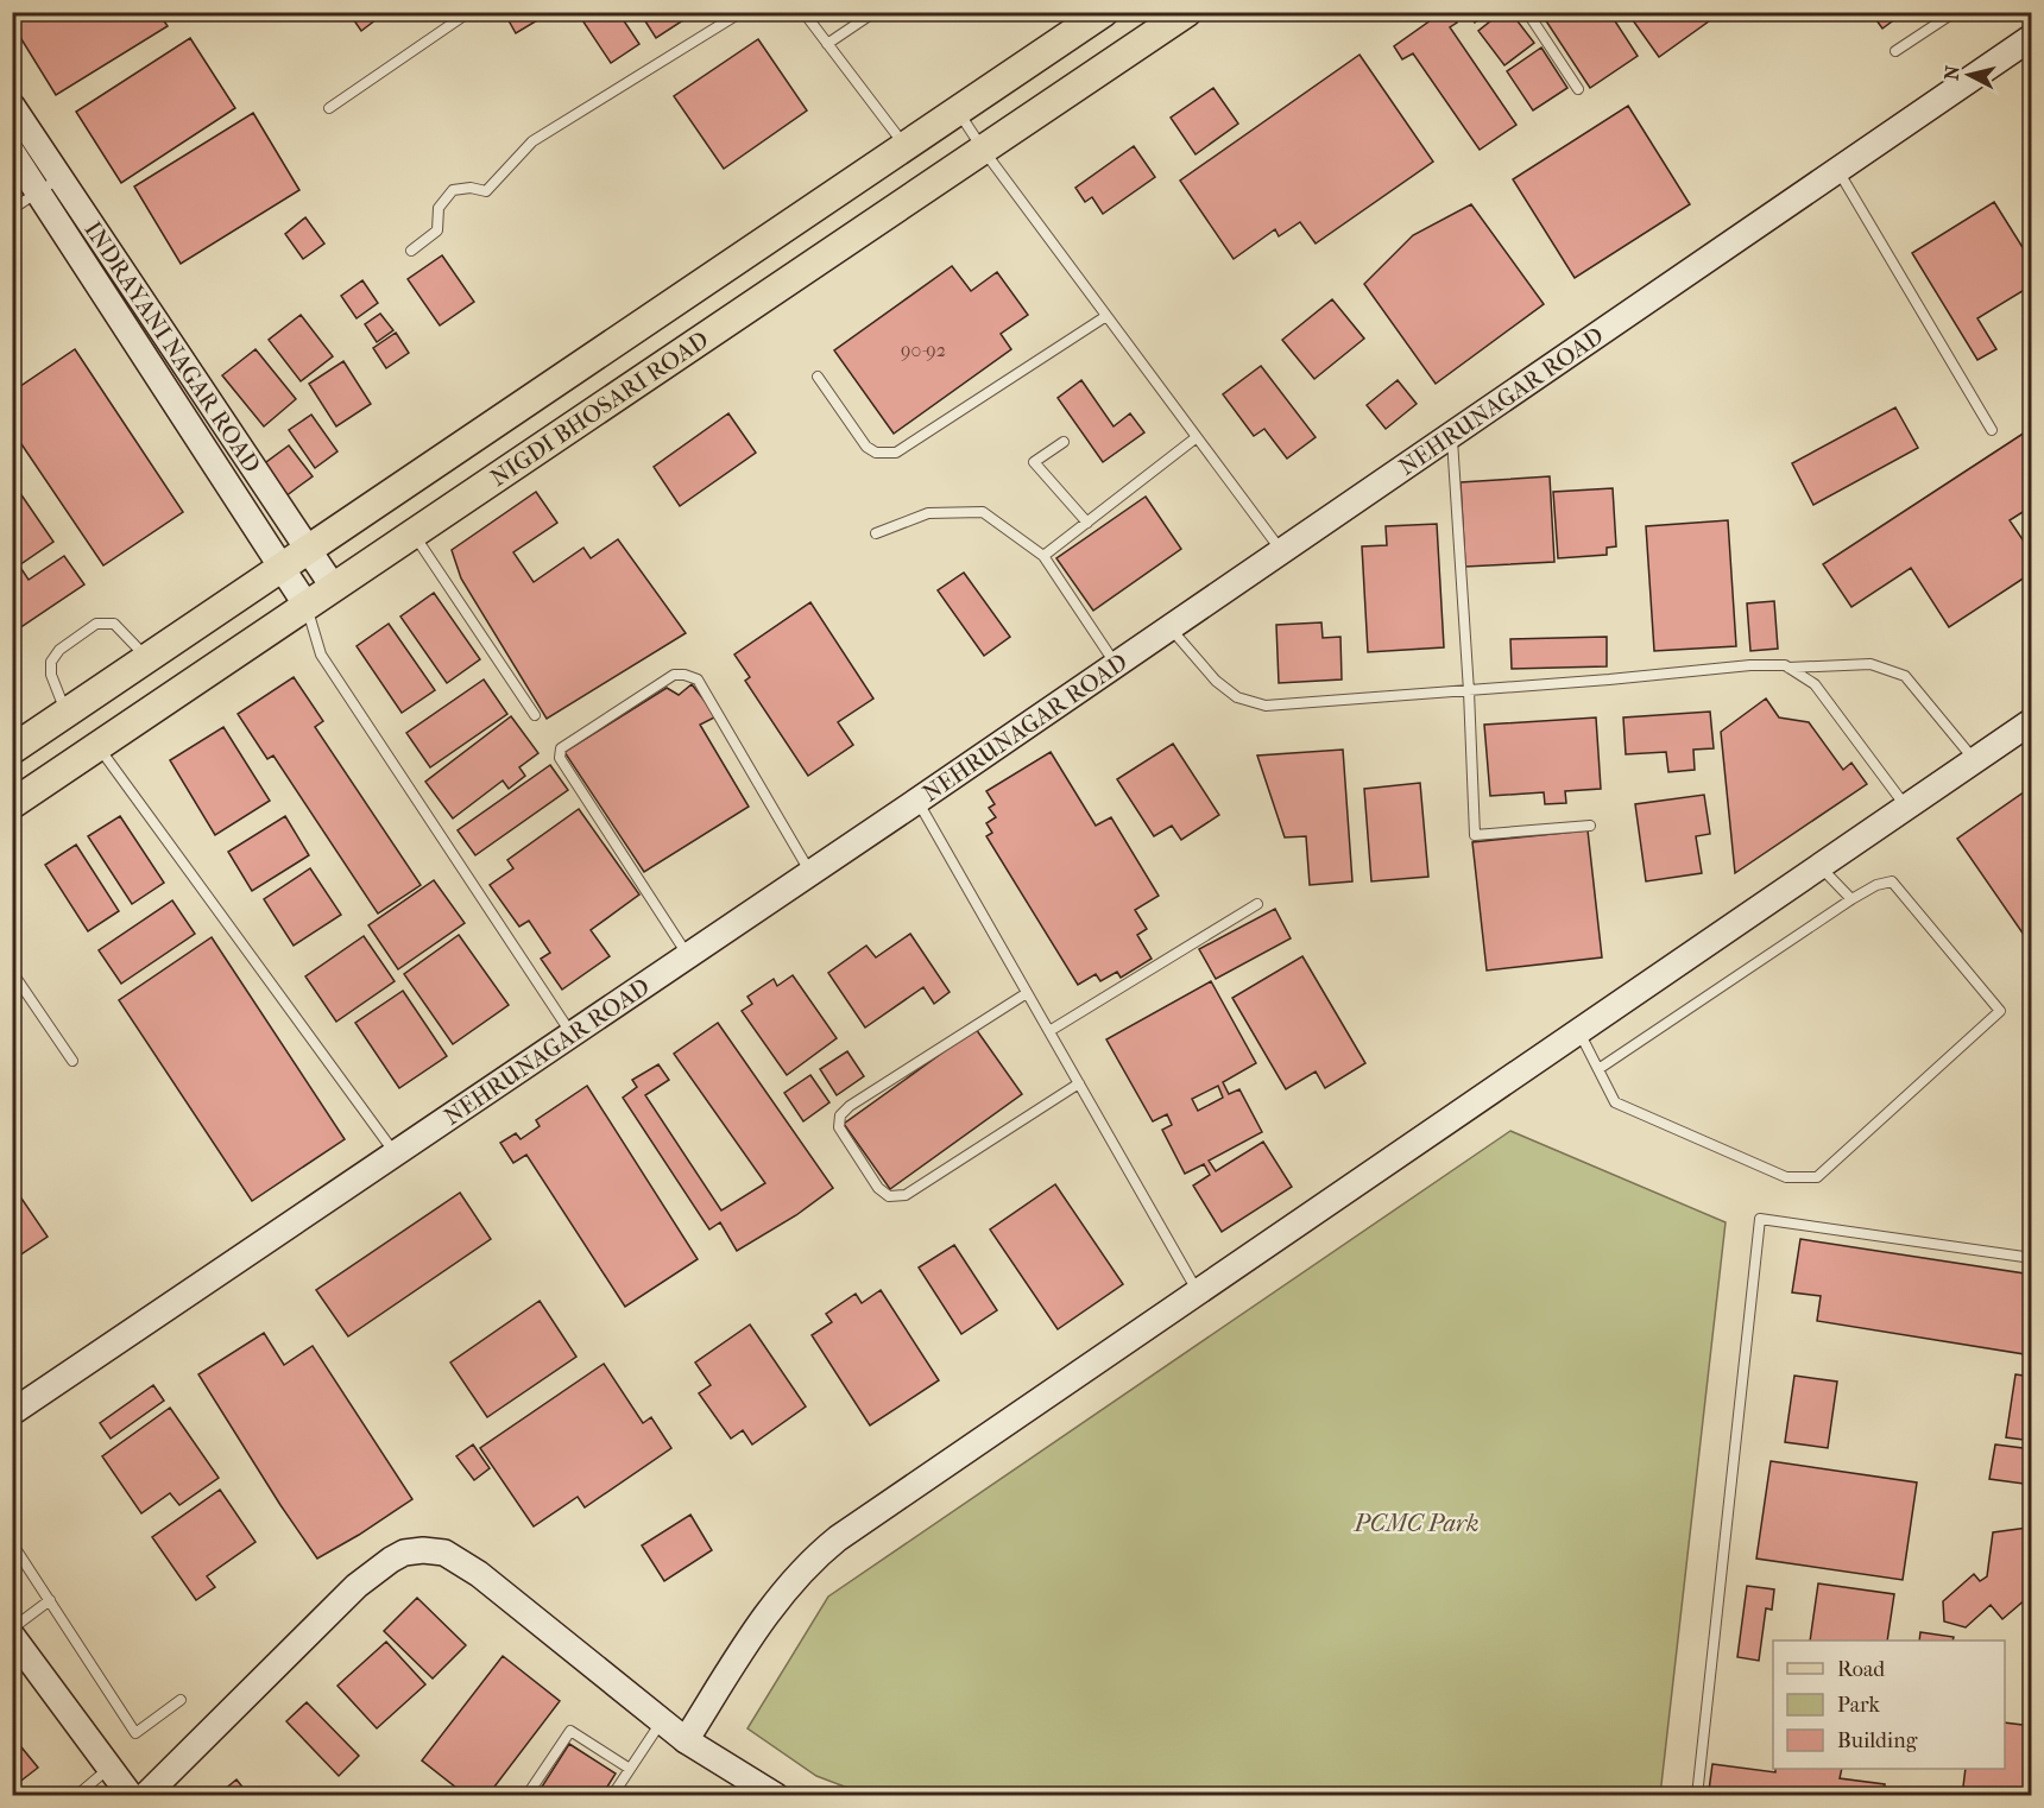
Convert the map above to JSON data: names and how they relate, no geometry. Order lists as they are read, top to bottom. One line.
{"streets":{"main road":["NIGDI BHOSARI ROAD"],"street":["INDRAYANI NAGAR ROAD","NEHRUNAGAR ROAD"]},"crossings":[["INDRAYANI NAGAR ROAD","NIGDI BHOSARI ROAD"]],"parks":["PCMC Park"],"house_numbers":["90-92"],"legend":["Road","Park","Building"],"north":"left"}
